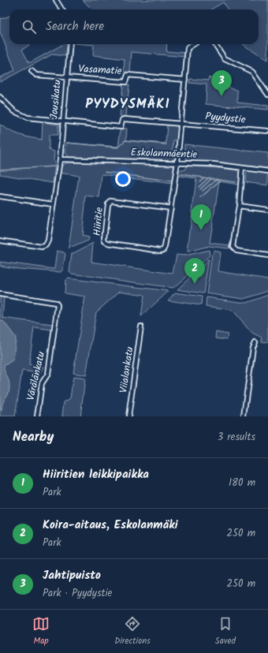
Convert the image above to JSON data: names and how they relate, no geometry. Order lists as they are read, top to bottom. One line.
{"streets":{"street":["Vasamatie","Jousikatu","Pyydystie","Eskolanmäentie","Hiiritie","Viialankatu","Värälänkatu"]},"crossings":[["Vasamatie","Jousikatu"],["Vasamatie","Hiiritie"],["Jousikatu","Pyydystie"],["Jousikatu","Eskolanmäentie"],["Pyydystie","Hiiritie"],["Eskolanmäentie","Hiiritie"]],"districts":["PYYDYSMÄKI"],"page":{"search":"Search here","pins":["3","1","2"],"heading":["Nearby","3 results"],"list":[{"mark":"1","name":"Hiiritien leikkipaikka","note":"Park","value":"180 m"},{"mark":"2","name":"Koira-aitaus, Eskolanmäki","note":"Park","value":"250 m"},{"mark":"3","name":"Jahtipuisto","note":"Park · Pyydystie","value":"250 m"}],"nav":["Map","Directions","Saved"]}}
